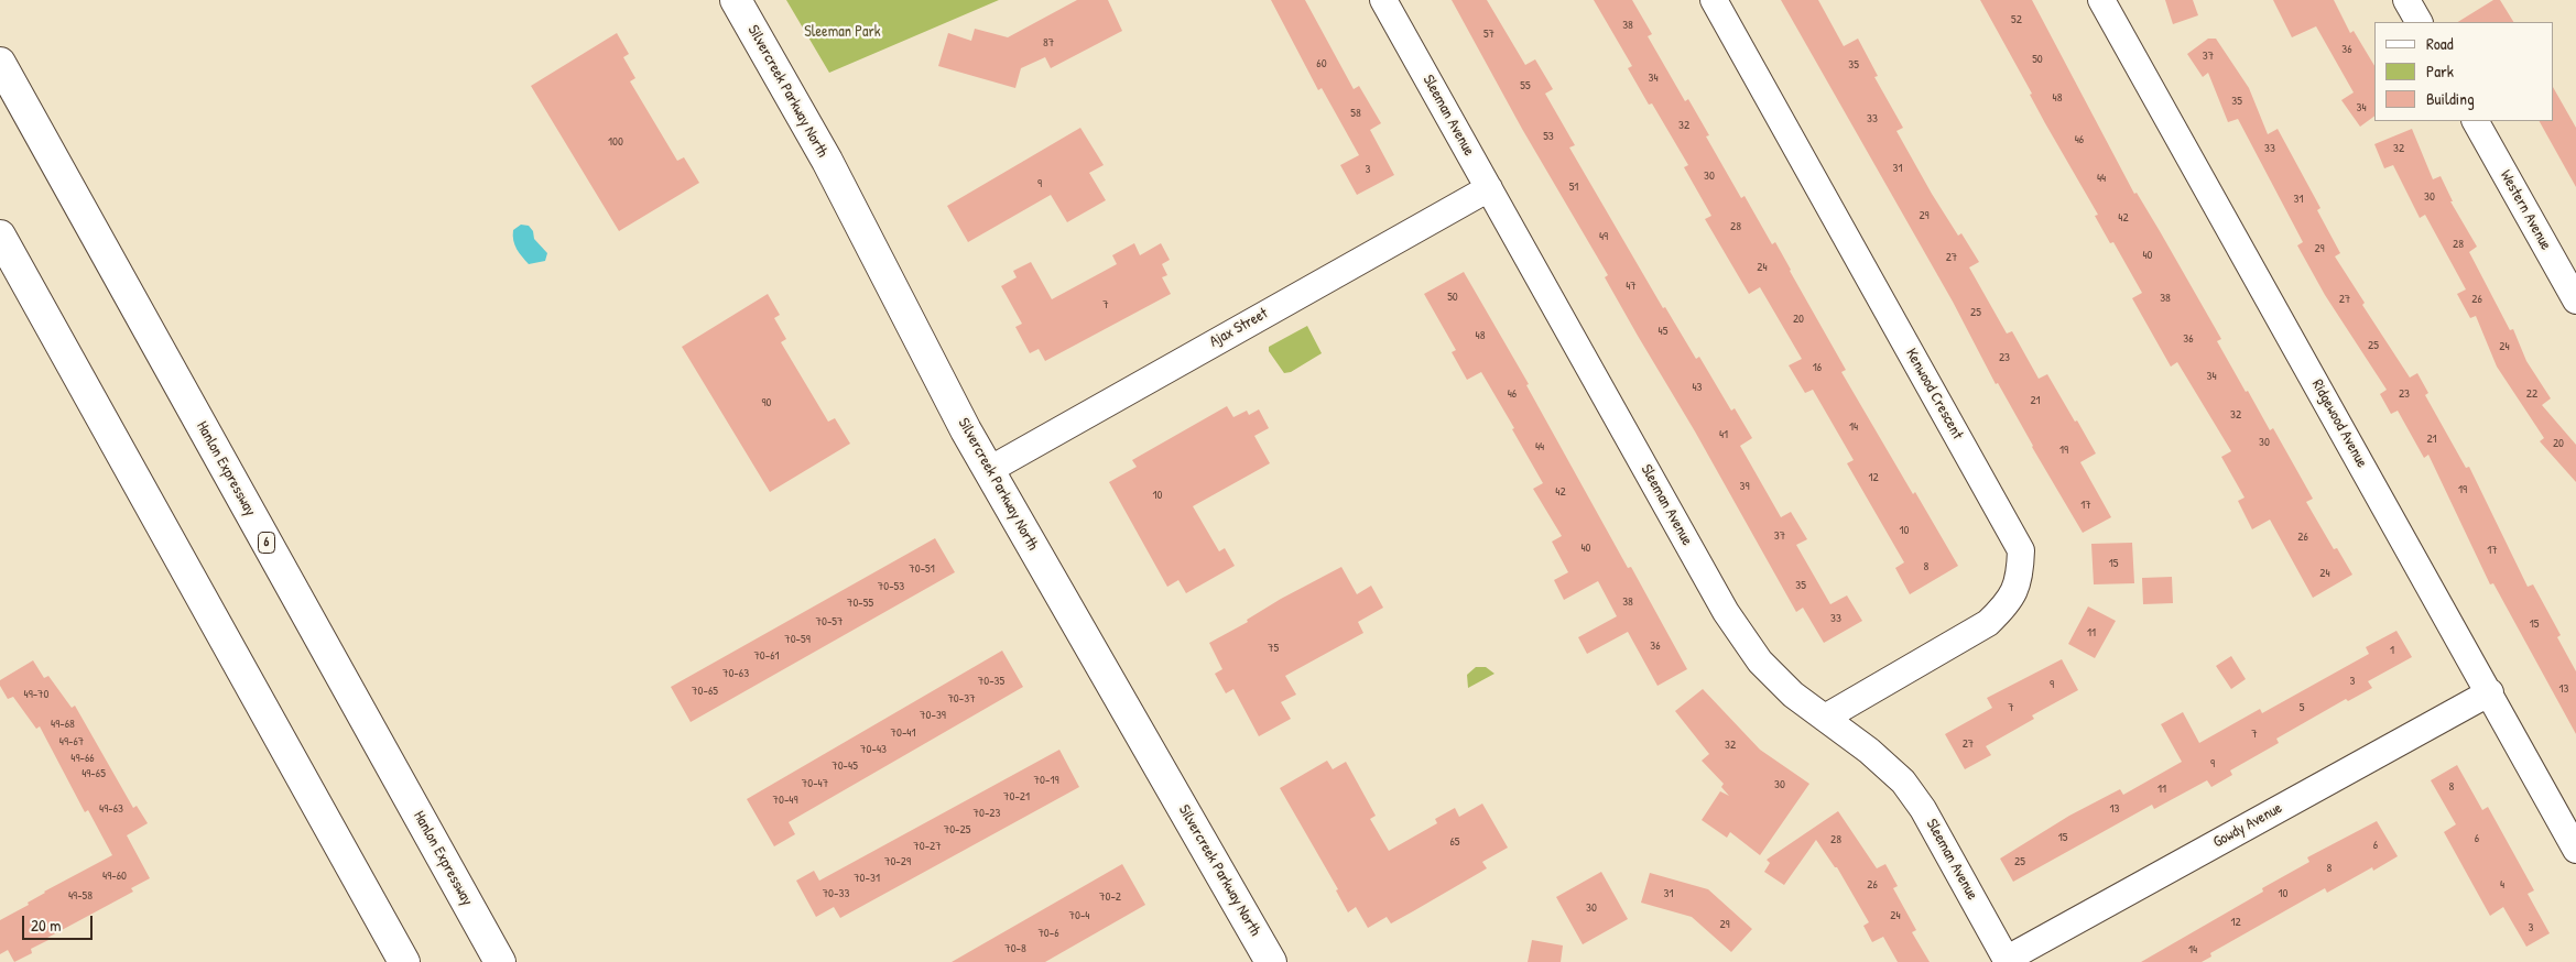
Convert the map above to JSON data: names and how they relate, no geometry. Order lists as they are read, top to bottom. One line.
{"streets":{"main road":["Silvercreek Parkway North","Hanlon Expressway","6"],"street":["Sleeman Avenue","Western Avenue","Ajax Street","Kenwood Crescent","Ridgewood Avenue","Gowdy Avenue"]},"crossings":[["Silvercreek Parkway North","Ajax Street"],["Sleeman Avenue","Ajax Street"],["Sleeman Avenue","Kenwood Crescent"],["Sleeman Avenue","Gowdy Avenue"],["Ridgewood Avenue","Gowdy Avenue"]],"parks":["Sleeman Park"],"house_numbers":["52","38","57","87","36","37","50","60","35","34","55","48","35","34","58","33","32","53","46","100","33","32","31","3","30","44","9","51","30","31","29","42","28","49","28","29","40","27","24","47","50","38","27","26","7","25","20","45","48","36","25","24","23","16","34","43","46","23","22","21","90","32","14","41","21","30","20","44","19","12","39","19","42","10","17","10","37","26","40","17","15","8","70-51","24","35","70-53","38","70-55","33","70-57","15","11","70-59","36","75","1","70-61","70-63","70-35","3","9","13","70-65","49-70","70-37","7","5","70-39","49-68","70-41","7","49-67","27","32","70-43","49-66","9","70-45","49-65","70-19","70-47","30","8","11","70-21","70-49","49-63","13","70-23","70-25","15","6","28","65","6","70-27","70-29","25","8","49-60","70-31","26","4","70-33","31","10","49-58","70-2","30","70-4","24","12","29","3","70-6","70-8","14"],"legend":["Road","Park","Building"],"scale_bar":"20 m"}
